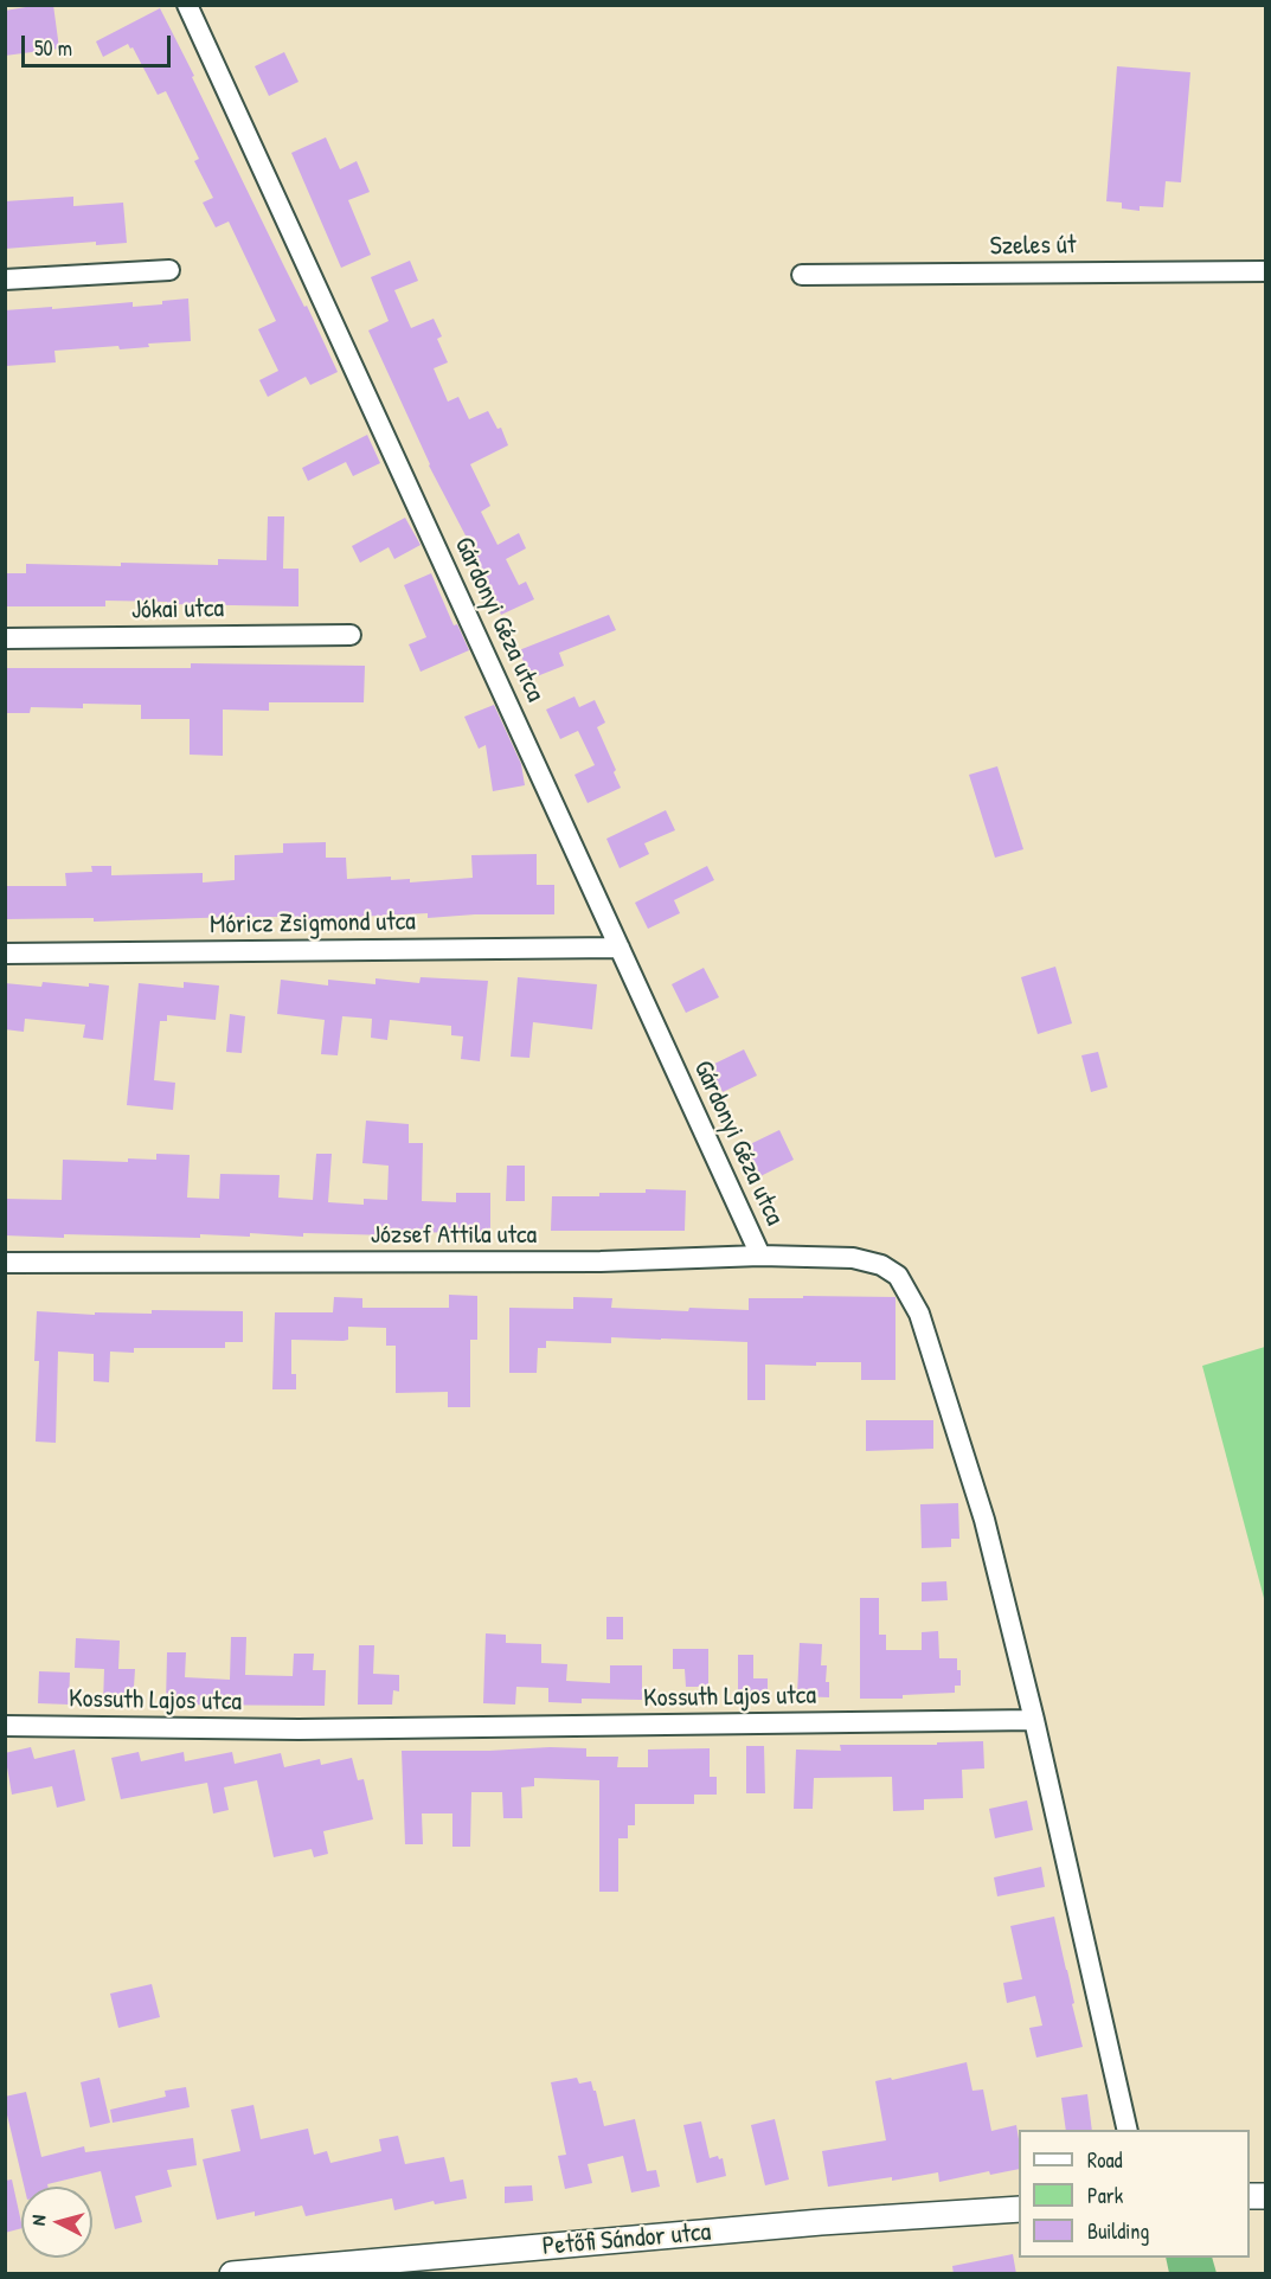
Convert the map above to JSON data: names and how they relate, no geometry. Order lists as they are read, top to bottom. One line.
{"streets":{"main road":["Petőfi Sándor utca"],"street":["Szeles út","Jókai utca","Gárdonyi Géza utca","Móricz Zsigmond utca","József Attila utca","Kossuth Lajos utca"]},"crossings":[["Gárdonyi Géza utca","Móricz Zsigmond utca"],["Gárdonyi Géza utca","József Attila utca"],["József Attila utca","Kossuth Lajos utca"]],"legend":["Road","Park","Building"],"scale_bar":"50 m","north":"left"}
